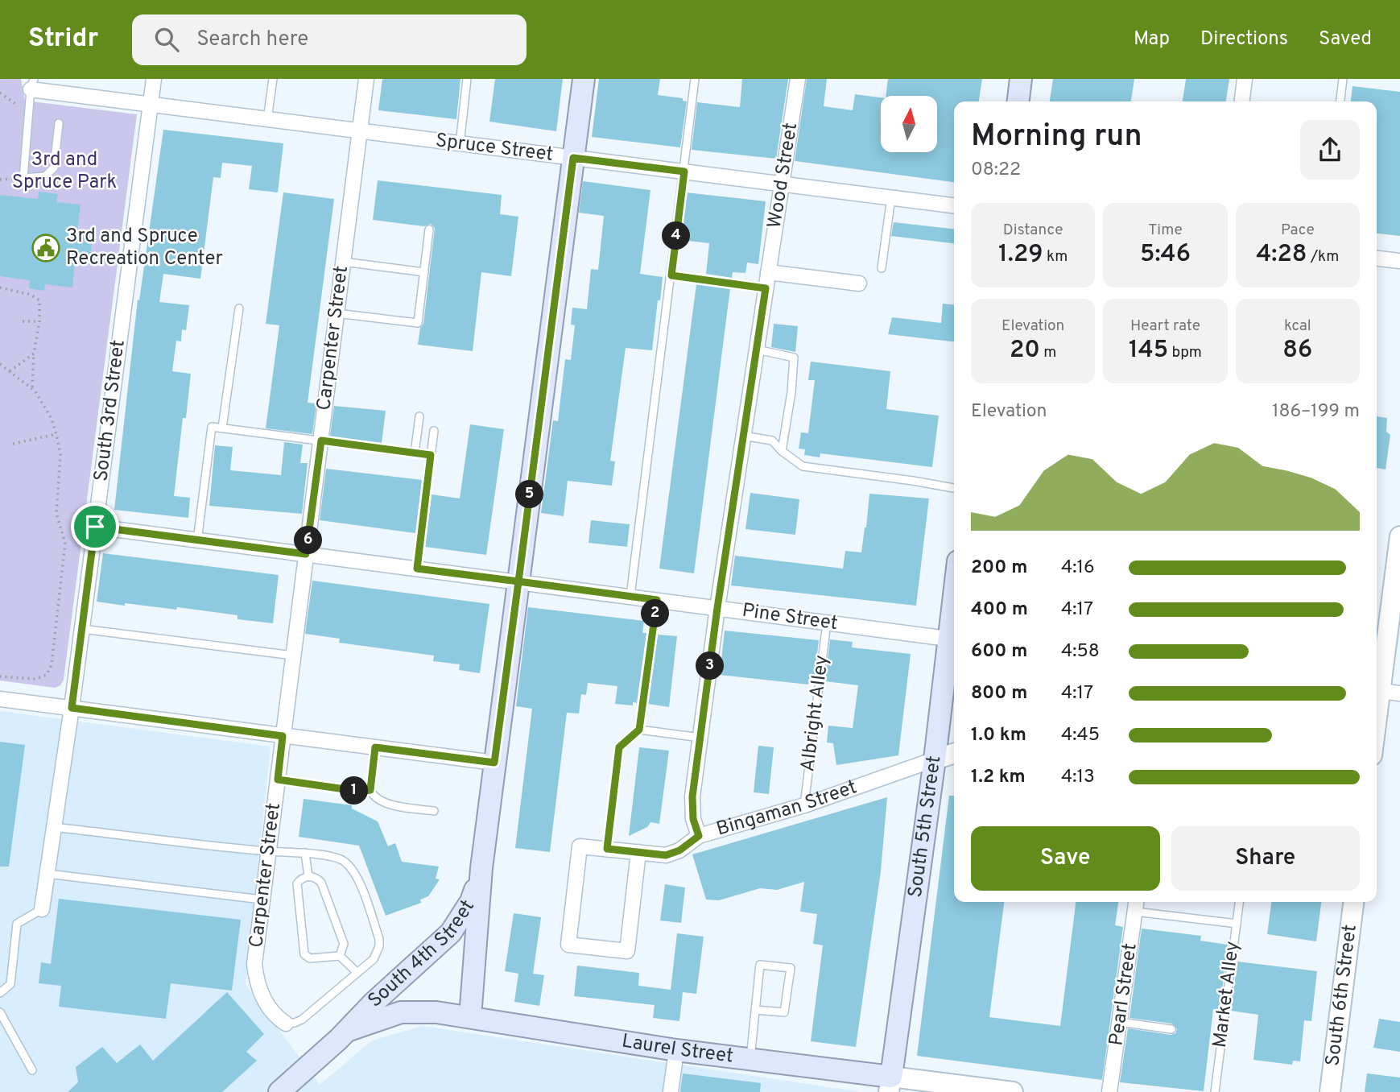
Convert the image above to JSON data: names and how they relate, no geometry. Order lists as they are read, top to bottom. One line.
{"streets":{"main road":["South 5th Street","South 4th Street","Laurel Street"],"street":["Spruce Street","Wood Street","Carpenter Street","South 3rd Street","Pine Street","Bingaman Street","Pearl Street","South 6th Street"],"lane":["Albright Alley","Market Alley"]},"crossings":[["Spruce Street","Wood Street"],["Spruce Street","Carpenter Street"],["Spruce Street","South 3rd Street"],["Spruce Street","South 4th Street"],["Wood Street","Pine Street"],["Wood Street","Bingaman Street"],["Carpenter Street","Pine Street"],["South 3rd Street","Pine Street"],["Pine Street","Albright Alley"],["Pine Street","South 5th Street"],["Pine Street","South 4th Street"],["Albright Alley","Bingaman Street"],["Bingaman Street","South 5th Street"],["South 5th Street","Laurel Street"],["South 4th Street","Laurel Street"]],"parks":["3rd and Spruce Park"],"places":{"public building":["3rd and Spruce Recreation Center"]},"north":"top","page":{"header":"Stridr","search":"Search here","nav":["Map","Directions","Saved"],"heading":["Morning run","08:22"],"stats":[["Distance","1.29 km"],["Time","5:46"],["Pace","4:28 /km"],["Elevation","20 m"],["Heart rate","145 bpm"],["kcal","86"]],"pins":["4","5","6","2","3","1"],"chart":["Elevation","186–199 m"],"list":[{"name":"200 m","note":"4:16"},{"name":"400 m","note":"4:17"},{"name":"600 m","note":"4:58"},{"name":"800 m","note":"4:17"},{"name":"1.0 km","note":"4:45"},{"name":"1.2 km","note":"4:13"}],"buttons":["Save","Share"]}}
